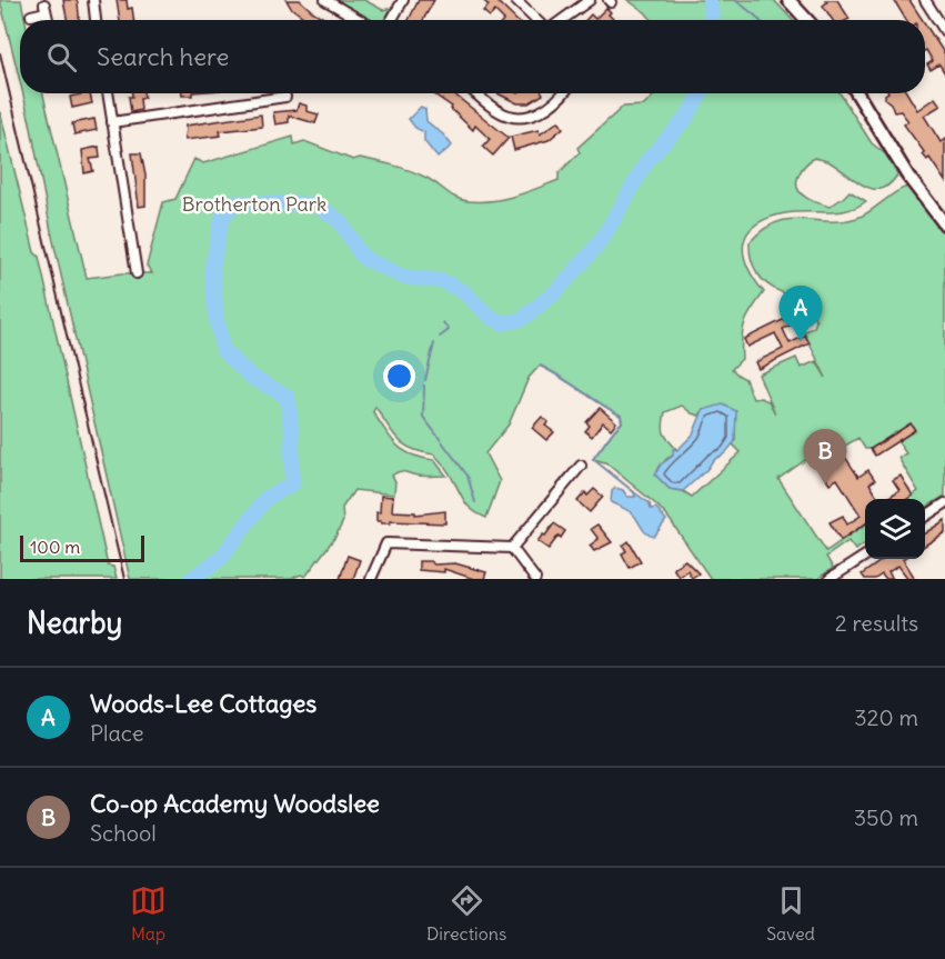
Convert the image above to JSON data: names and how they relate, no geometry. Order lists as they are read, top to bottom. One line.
{"parks":["Brotherton Park"],"scale_bar":"100 m","page":{"search":"Search here","pins":["A","B"],"scale":"100 m","heading":["Nearby","2 results"],"list":[{"mark":"A","name":"Woods-Lee Cottages","note":"Place","value":"320 m"},{"mark":"B","name":"Co-op Academy Woodslee","note":"School","value":"350 m"}],"nav":["Map","Directions","Saved"]}}
